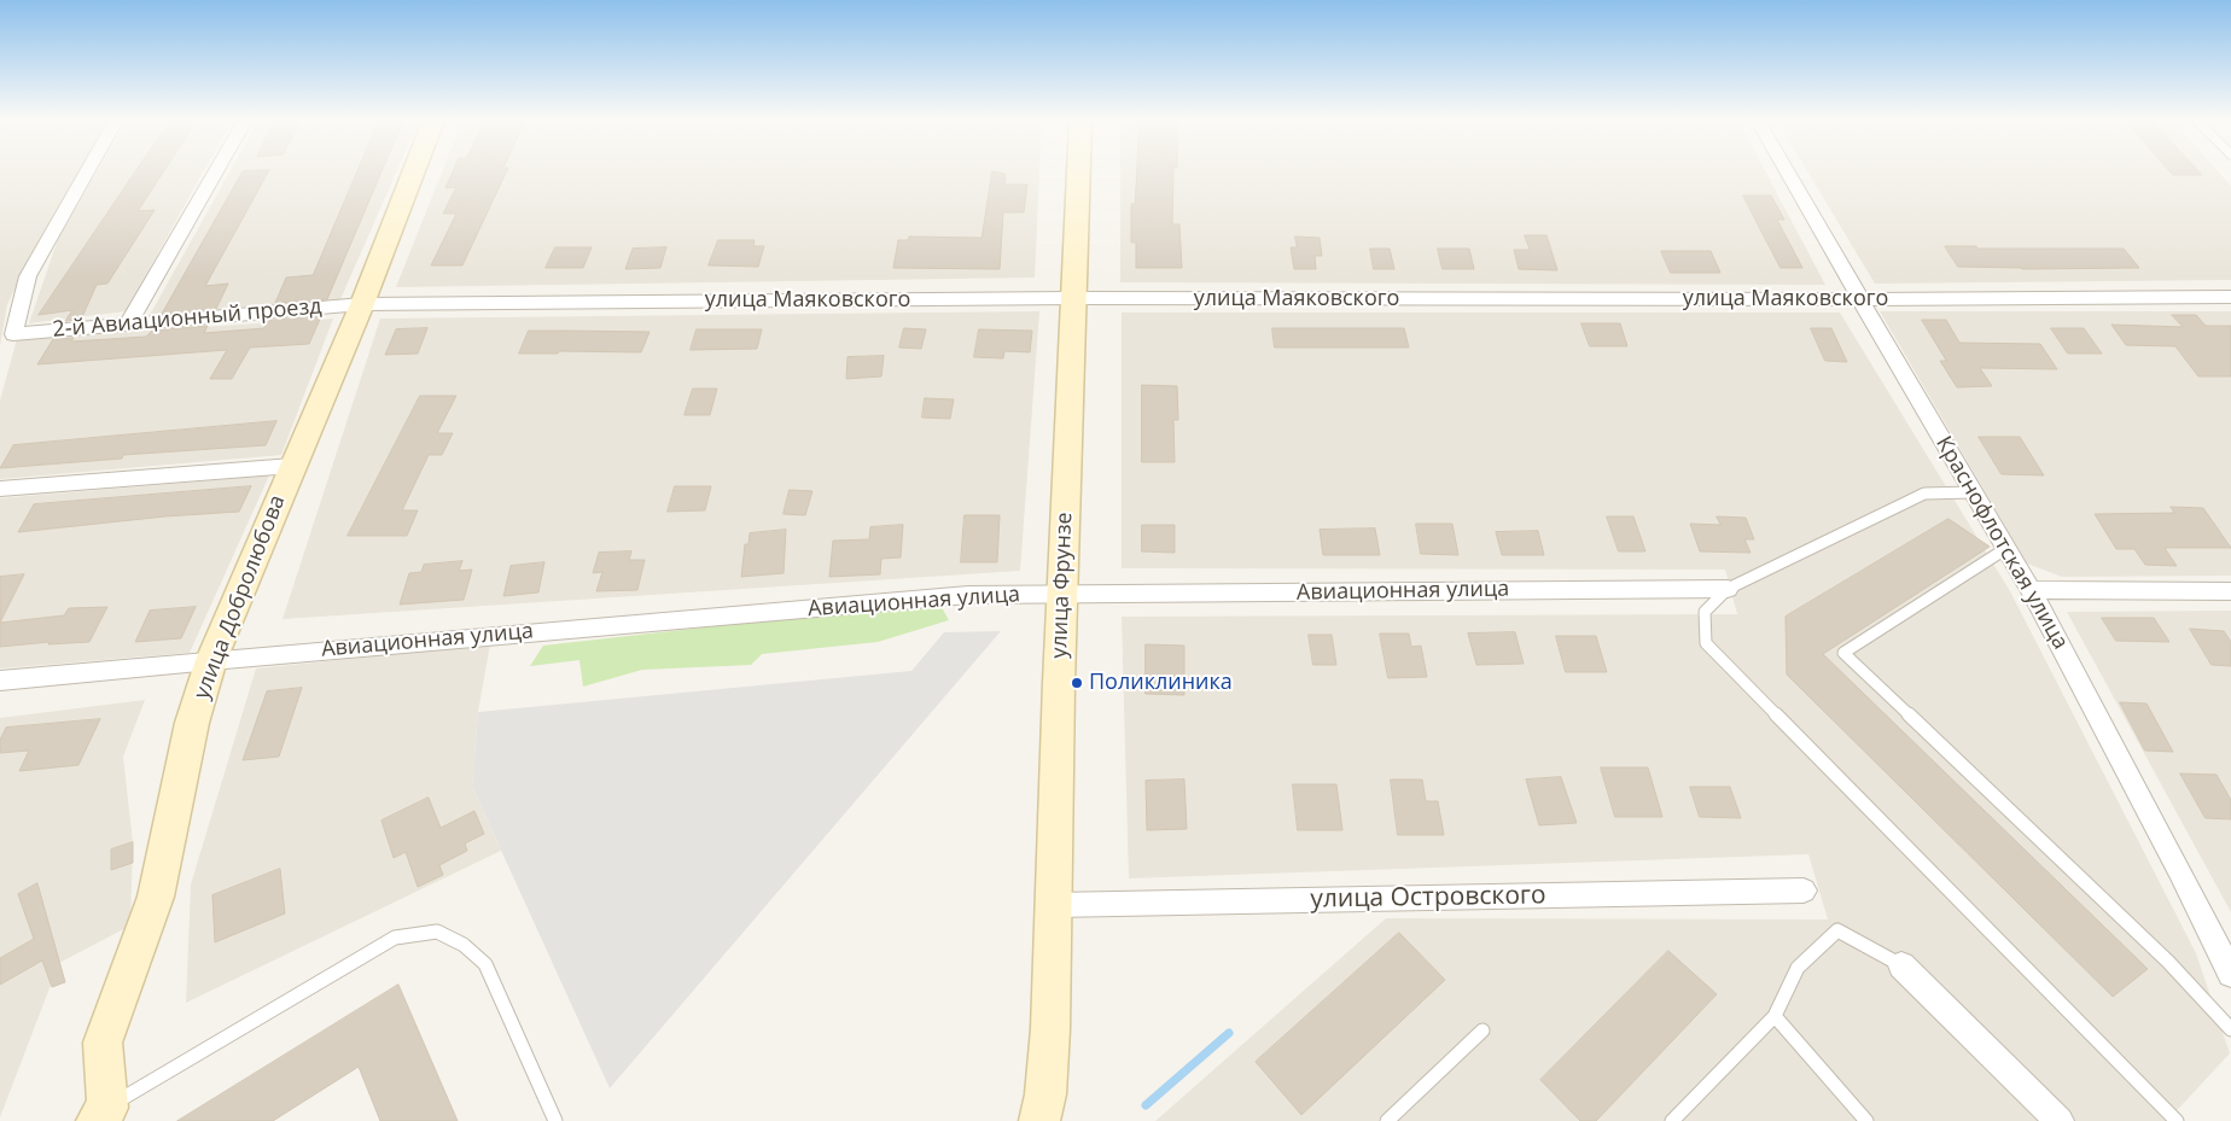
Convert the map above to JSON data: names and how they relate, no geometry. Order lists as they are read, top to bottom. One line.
{"streets":{"street":["улица Маяковского","2-й Авиационный проезд","Краснофлотская улица","улица Фрунзе","Авиационная улица","улица Добролюбова","улица Островского"]},"crossings":[["улица Маяковского","2-й Авиационный проезд"],["улица Маяковского","Краснофлотская улица"],["улица Маяковского","улица Фрунзе"],["улица Маяковского","улица Добролюбова"],["2-й Авиационный проезд","улица Добролюбова"],["улица Фрунзе","Авиационная улица"],["улица Фрунзе","улица Островского"],["Авиационная улица","улица Добролюбова"]],"places":["Поликлиника"]}
